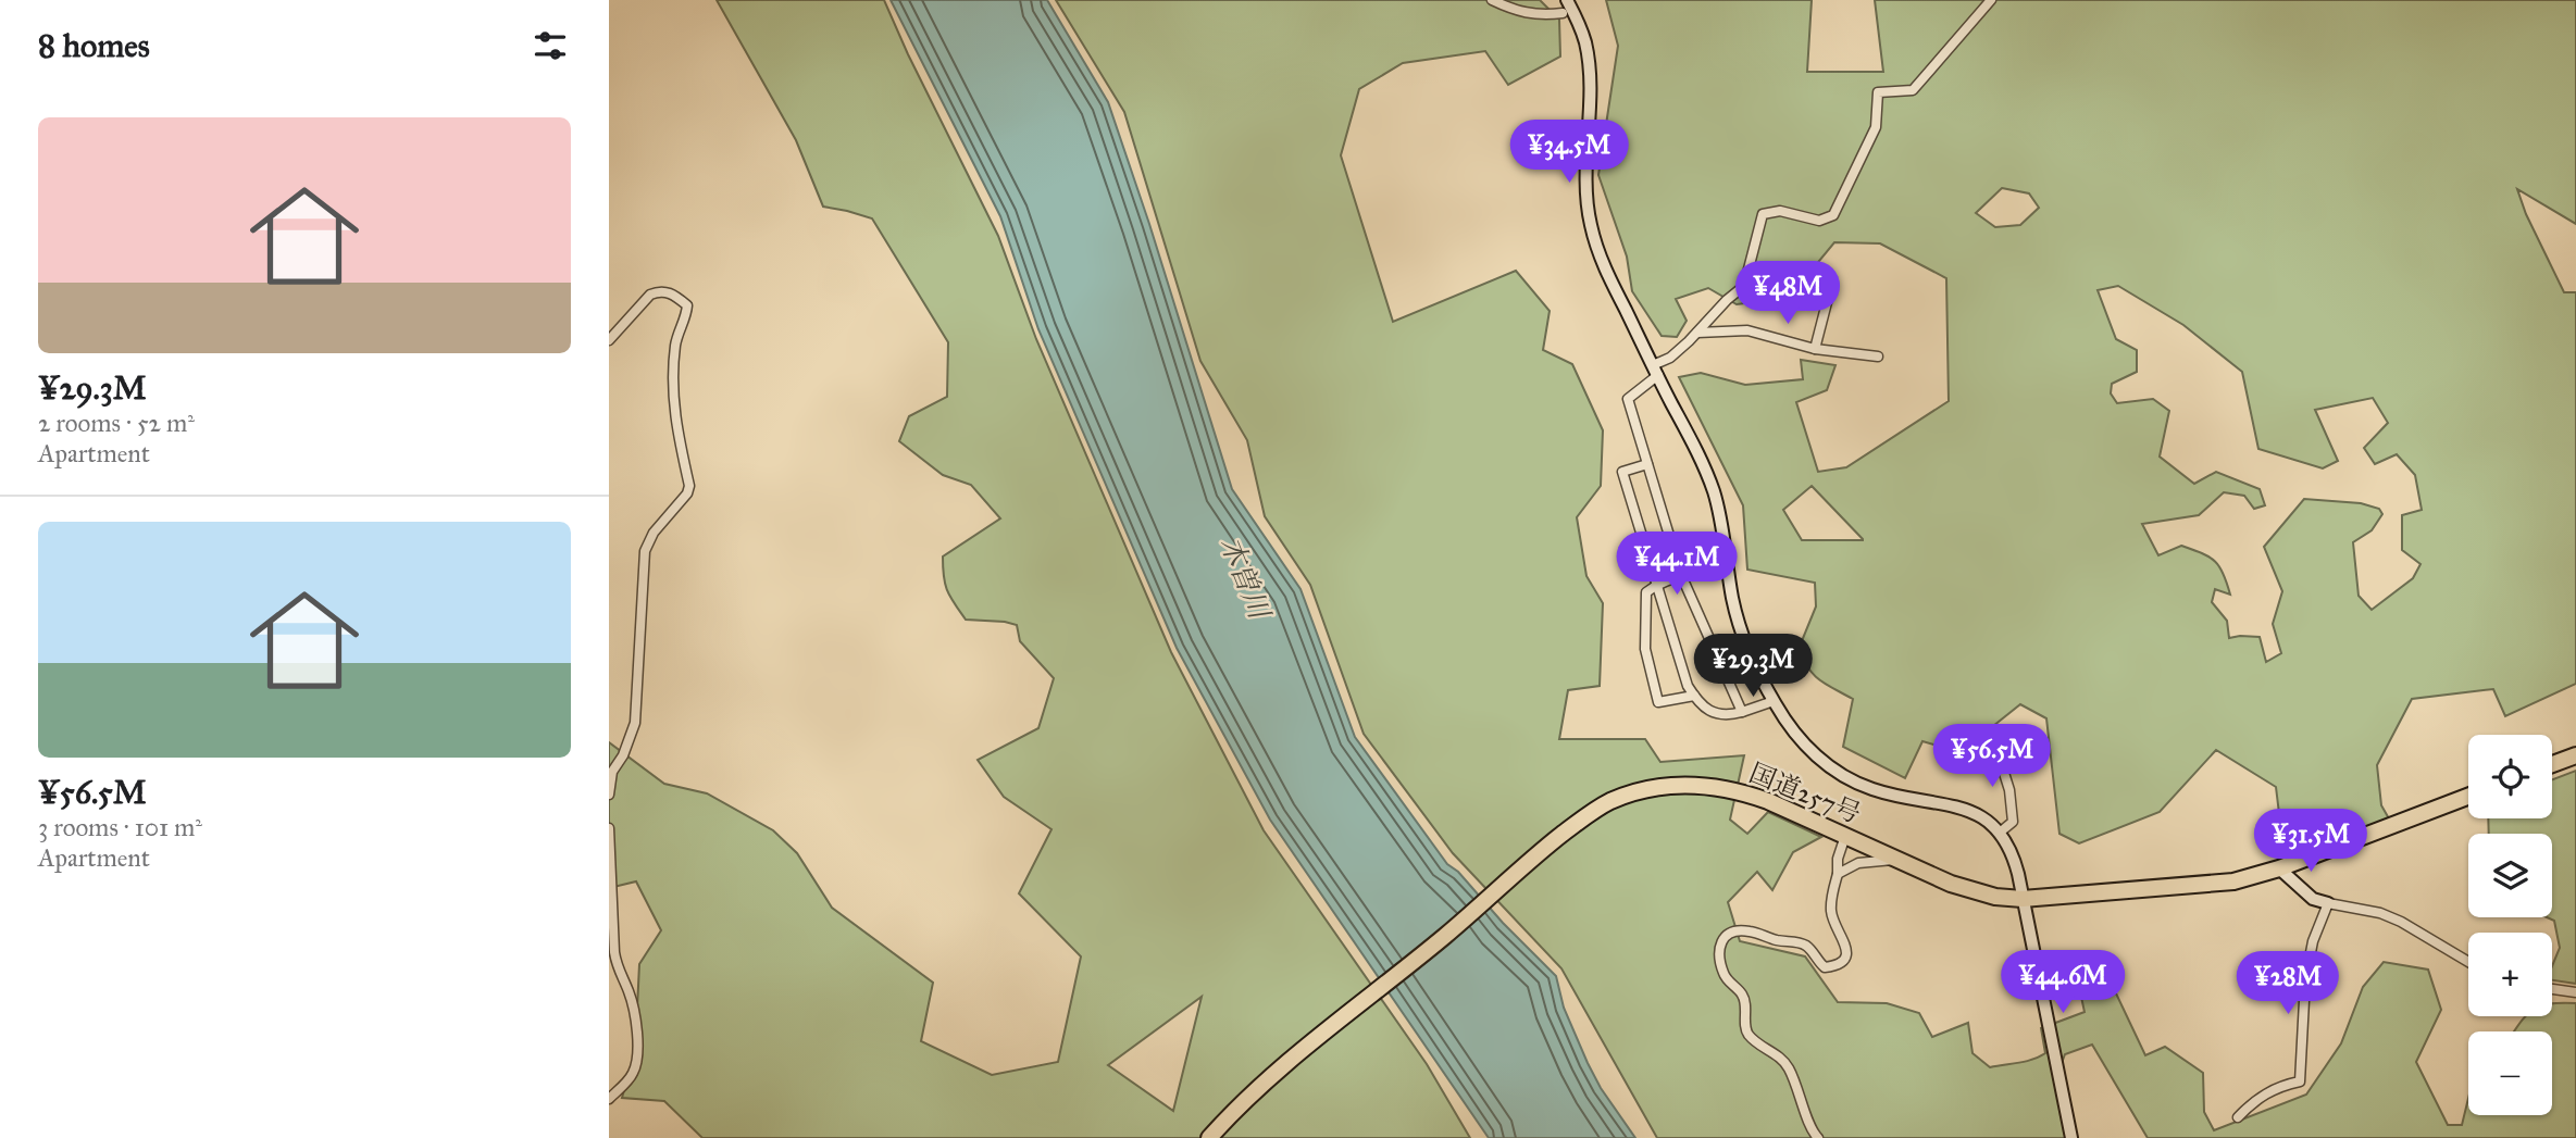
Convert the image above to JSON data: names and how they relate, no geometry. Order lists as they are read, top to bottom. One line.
{"streets":{"highway":["国道257号"]},"water":["木曽川"],"page":{"heading":"8 homes","list":[{"name":"¥29.3M","note":"2 rooms · 52 m² · Apartment"},{"name":"¥56.5M","note":"3 rooms · 101 m² · Apartment"}],"price":["¥34.5M","¥48M","¥44.1M","¥29.3M","¥56.5M","¥31.5M","¥44.6M","¥28M"],"map_buttons":["+","−"]}}
